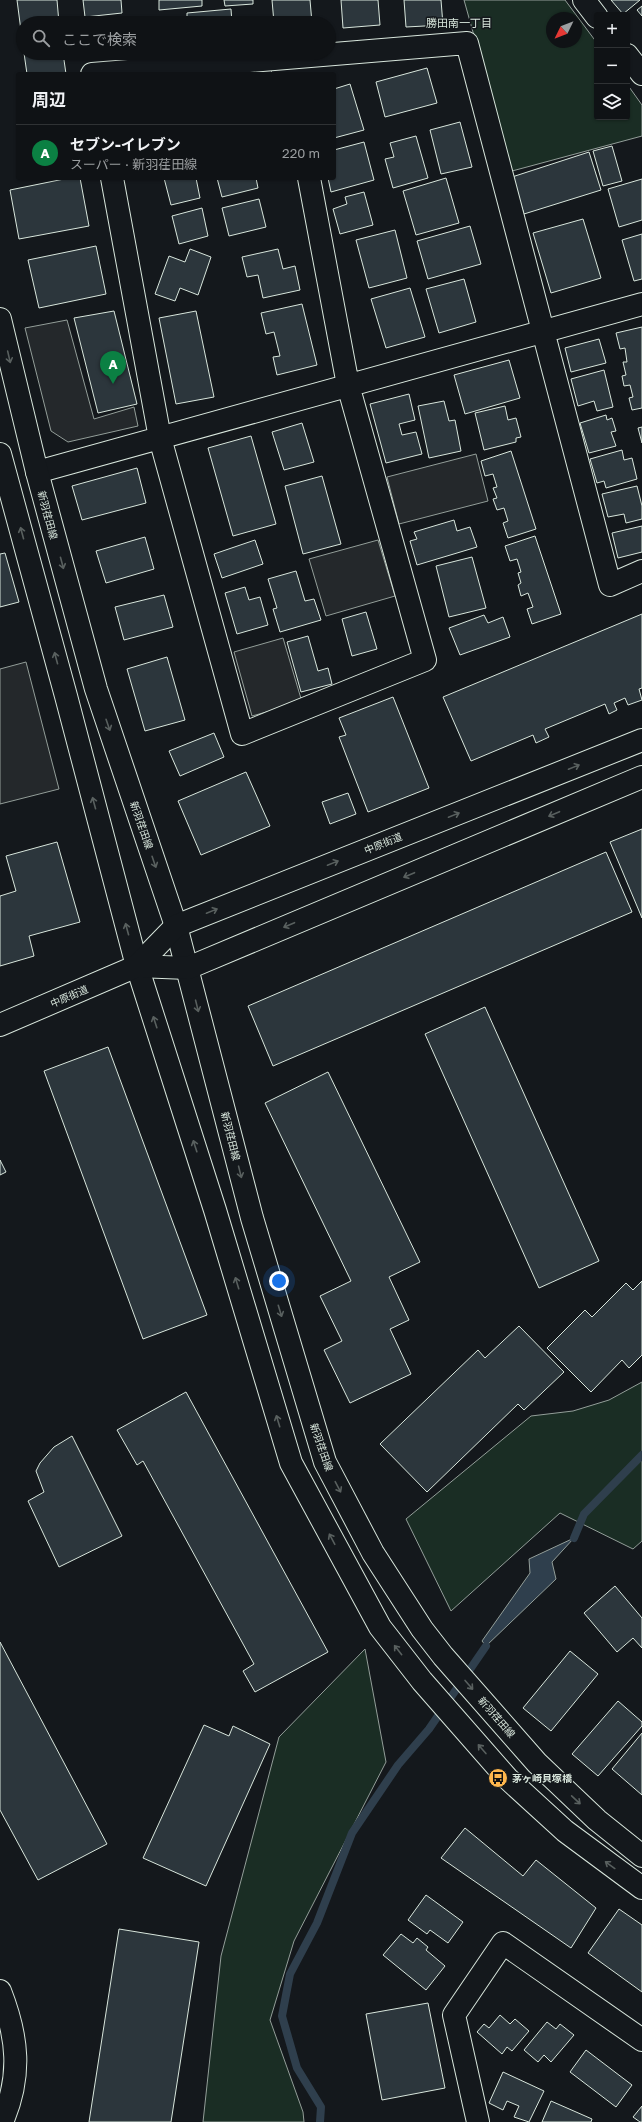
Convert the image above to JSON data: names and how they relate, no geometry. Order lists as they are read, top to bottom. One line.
{"streets":{"street":["新羽荏田線","中原街道"]},"crossings":[["新羽荏田線","中原街道"]],"districts":["勝田南一丁目"],"places":{"bus stop":["茅ヶ崎貝塚橋"]},"north":"bottom left","page":{"map_buttons":["+","−"],"search":"ここで検索","heading":"周辺","list":[{"mark":"A","name":"セブン-イレブン","note":"スーパー · 新羽荏田線","value":"220 m"}],"pins":"A"}}
